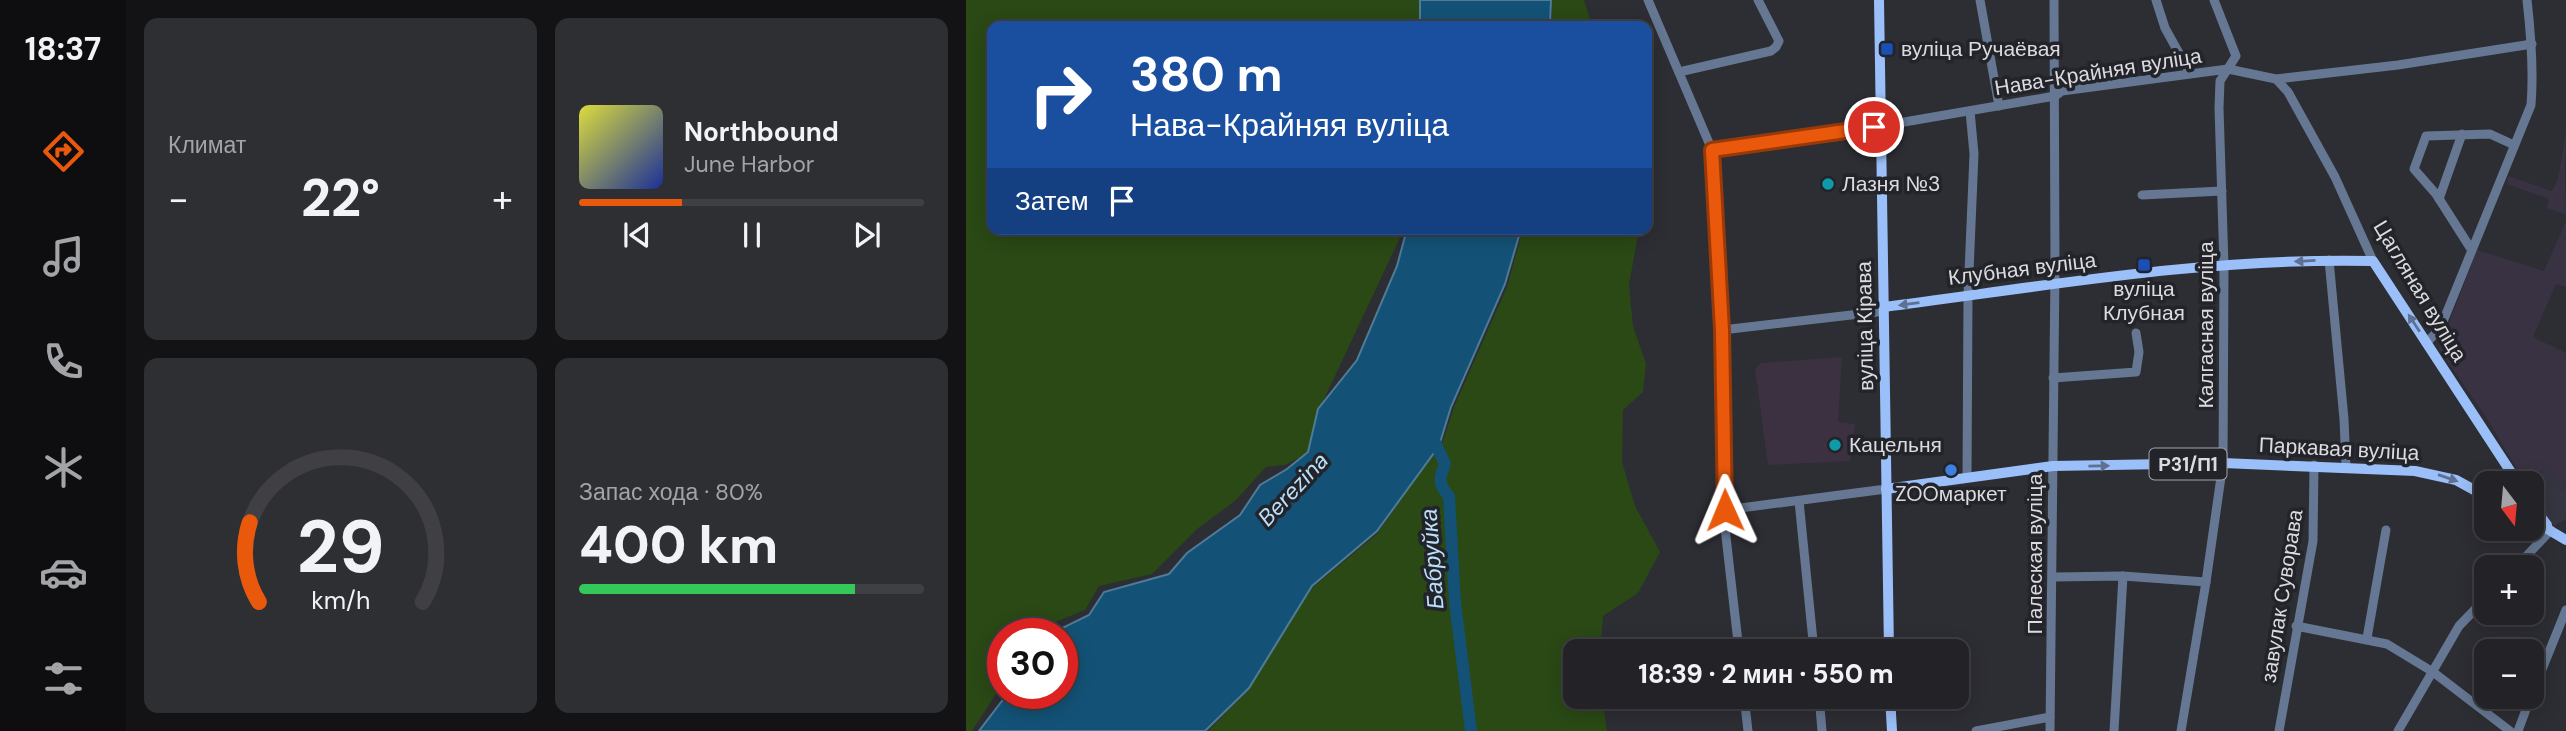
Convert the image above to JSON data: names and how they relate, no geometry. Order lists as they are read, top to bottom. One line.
{"streets":{"main road":["Клубная вуліца","Цагляная вуліца","вуліца Кірава","Паркавая вуліца","Р31/П1"],"street":["Нава-Крайняя вуліца","Калгасная вуліца","Палеская вуліца","завулак Суворава"]},"crossings":[["Нава-Крайняя вуліца","Цагляная вуліца"],["Нава-Крайняя вуліца","Калгасная вуліца"],["Нава-Крайняя вуліца","вуліца Кірава"],["Нава-Крайняя вуліца","Палеская вуліца"],["Клубная вуліца","Цагляная вуліца"],["Клубная вуліца","Калгасная вуліца"],["Клубная вуліца","вуліца Кірава"],["Клубная вуліца","Палеская вуліца"],["Калгасная вуліца","Паркавая вуліца"],["вуліца Кірава","Паркавая вуліца"],["Паркавая вуліца","Палеская вуліца"],["Паркавая вуліца","завулак Суворава"]],"one_way":["Паркавая вуліца"],"water":["Berezina","Бабруйка"],"places":{"transit":["вуліца Ручаёвая","вуліца Клубная"],"other":["Лазня №3","Кацельня","ZOOмаркет"]},"north":"bottom","page":{"tabs":"18:37","tile":["Климат",["Запас хода · 80%","400 km"]],"turn":["380 m","Нава-Крайняя вуліца"],"song":["Northbound","June Harbor"],"then":"Затем","heat":["−","22°","+"],"map_buttons":["+","−"],"limit":"30","trip":"18:39 · 2 мин · 550 m","gauge":["29","km/h"]}}
